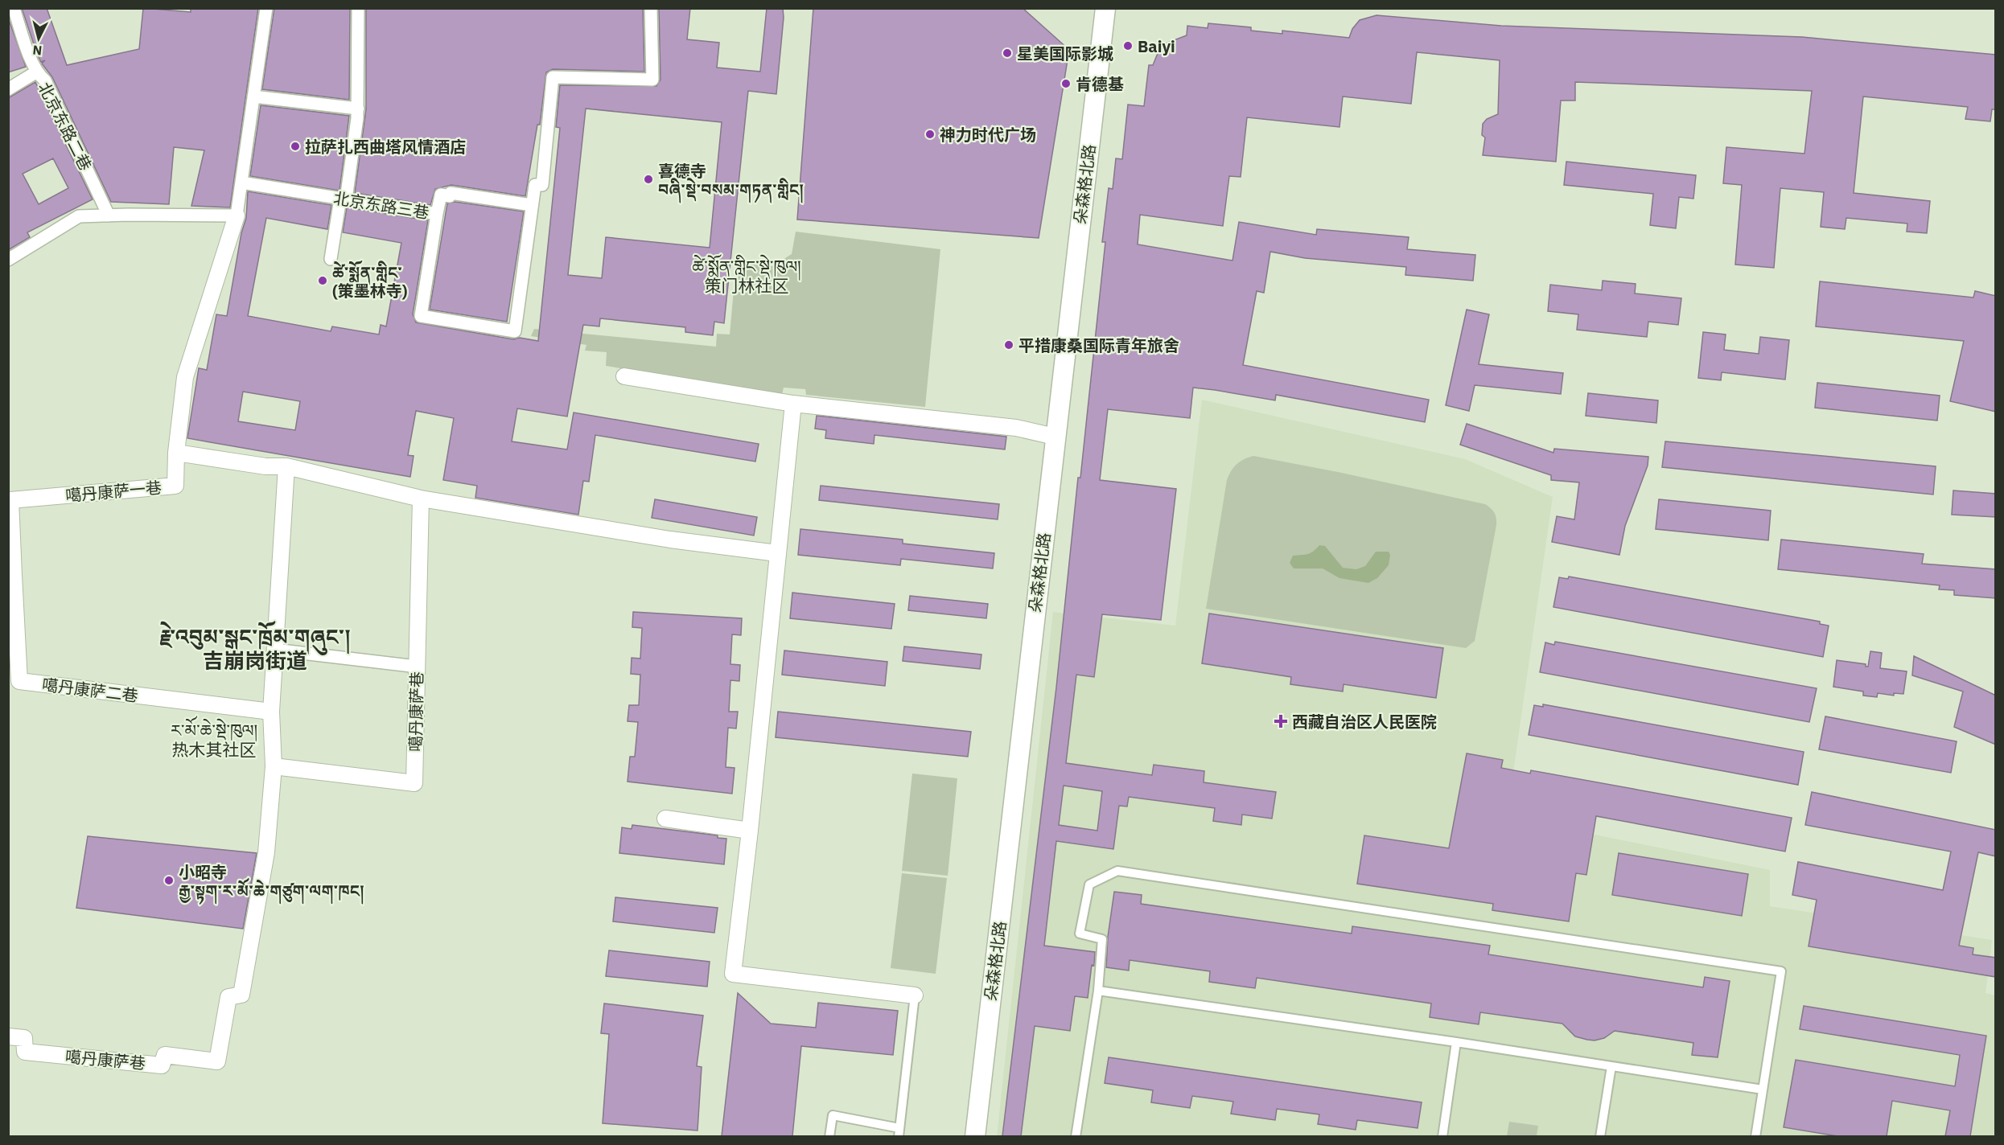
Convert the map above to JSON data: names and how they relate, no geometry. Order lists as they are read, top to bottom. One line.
{"streets":{"street":["北京东路二巷","朵森格北路","北京东路三巷","噶丹康萨一巷","噶丹康萨二巷","噶丹康萨巷"]},"crossings":[["噶丹康萨一巷","噶丹康萨二巷"],["噶丹康萨二巷","噶丹康萨巷"]],"districts":["ཚེ་སྨོན་གླིང་སྡེ་ཁུལ། 策门林社区","རྗེ་འབུམ་སྒང་ཁྲོམ་གཞུང་། 吉崩岗街道","ར་མོ་ཆེ་སྡེ་ཁུལ། 热木其社区"],"places":{"other":["Baiyi","星美国际影城","肯德基","神力时代广场","拉萨扎西曲塔风情酒店","喜德寺 བཞི་སྡེ་བསམ་གཏན་གླིང།","ཚེ་སྨོན་གླིང་ (策墨林寺)","平措康桑国际青年旅舍","小昭寺 རྒྱ་སྟག་ར་མོ་ཆེ་གཙུག་ལག་ཁང།"],"health":["西藏自治区人民医院"]},"north":"bottom"}
